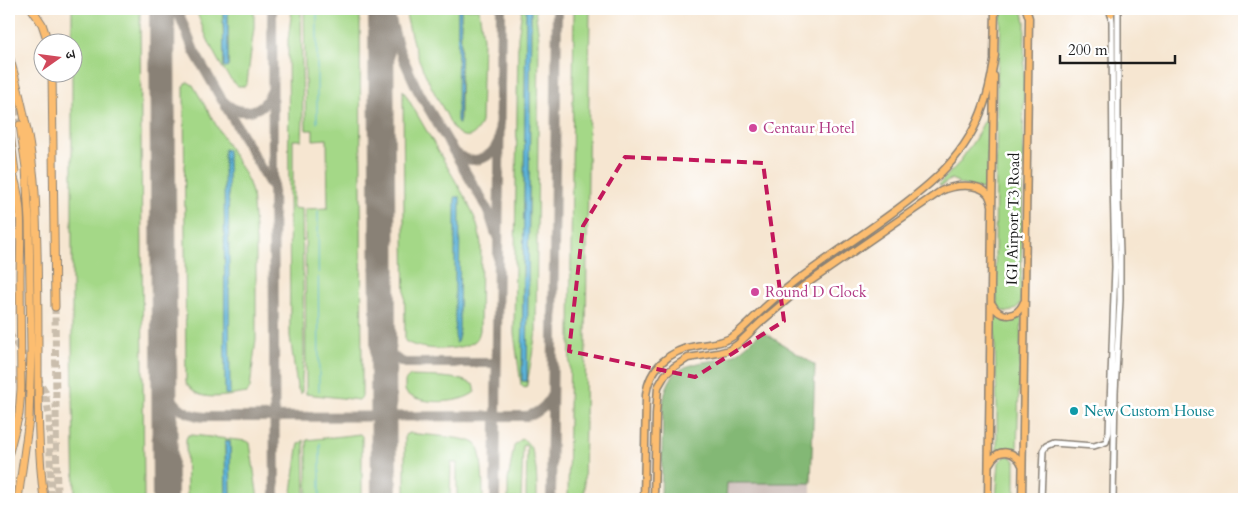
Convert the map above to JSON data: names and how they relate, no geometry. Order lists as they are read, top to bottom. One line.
{"streets":{"main road":["IGI Airport T3 Road"]},"places":["Centaur Hotel","Round D Clock","New Custom House"],"scale_bar":"200 m","north":"right"}
